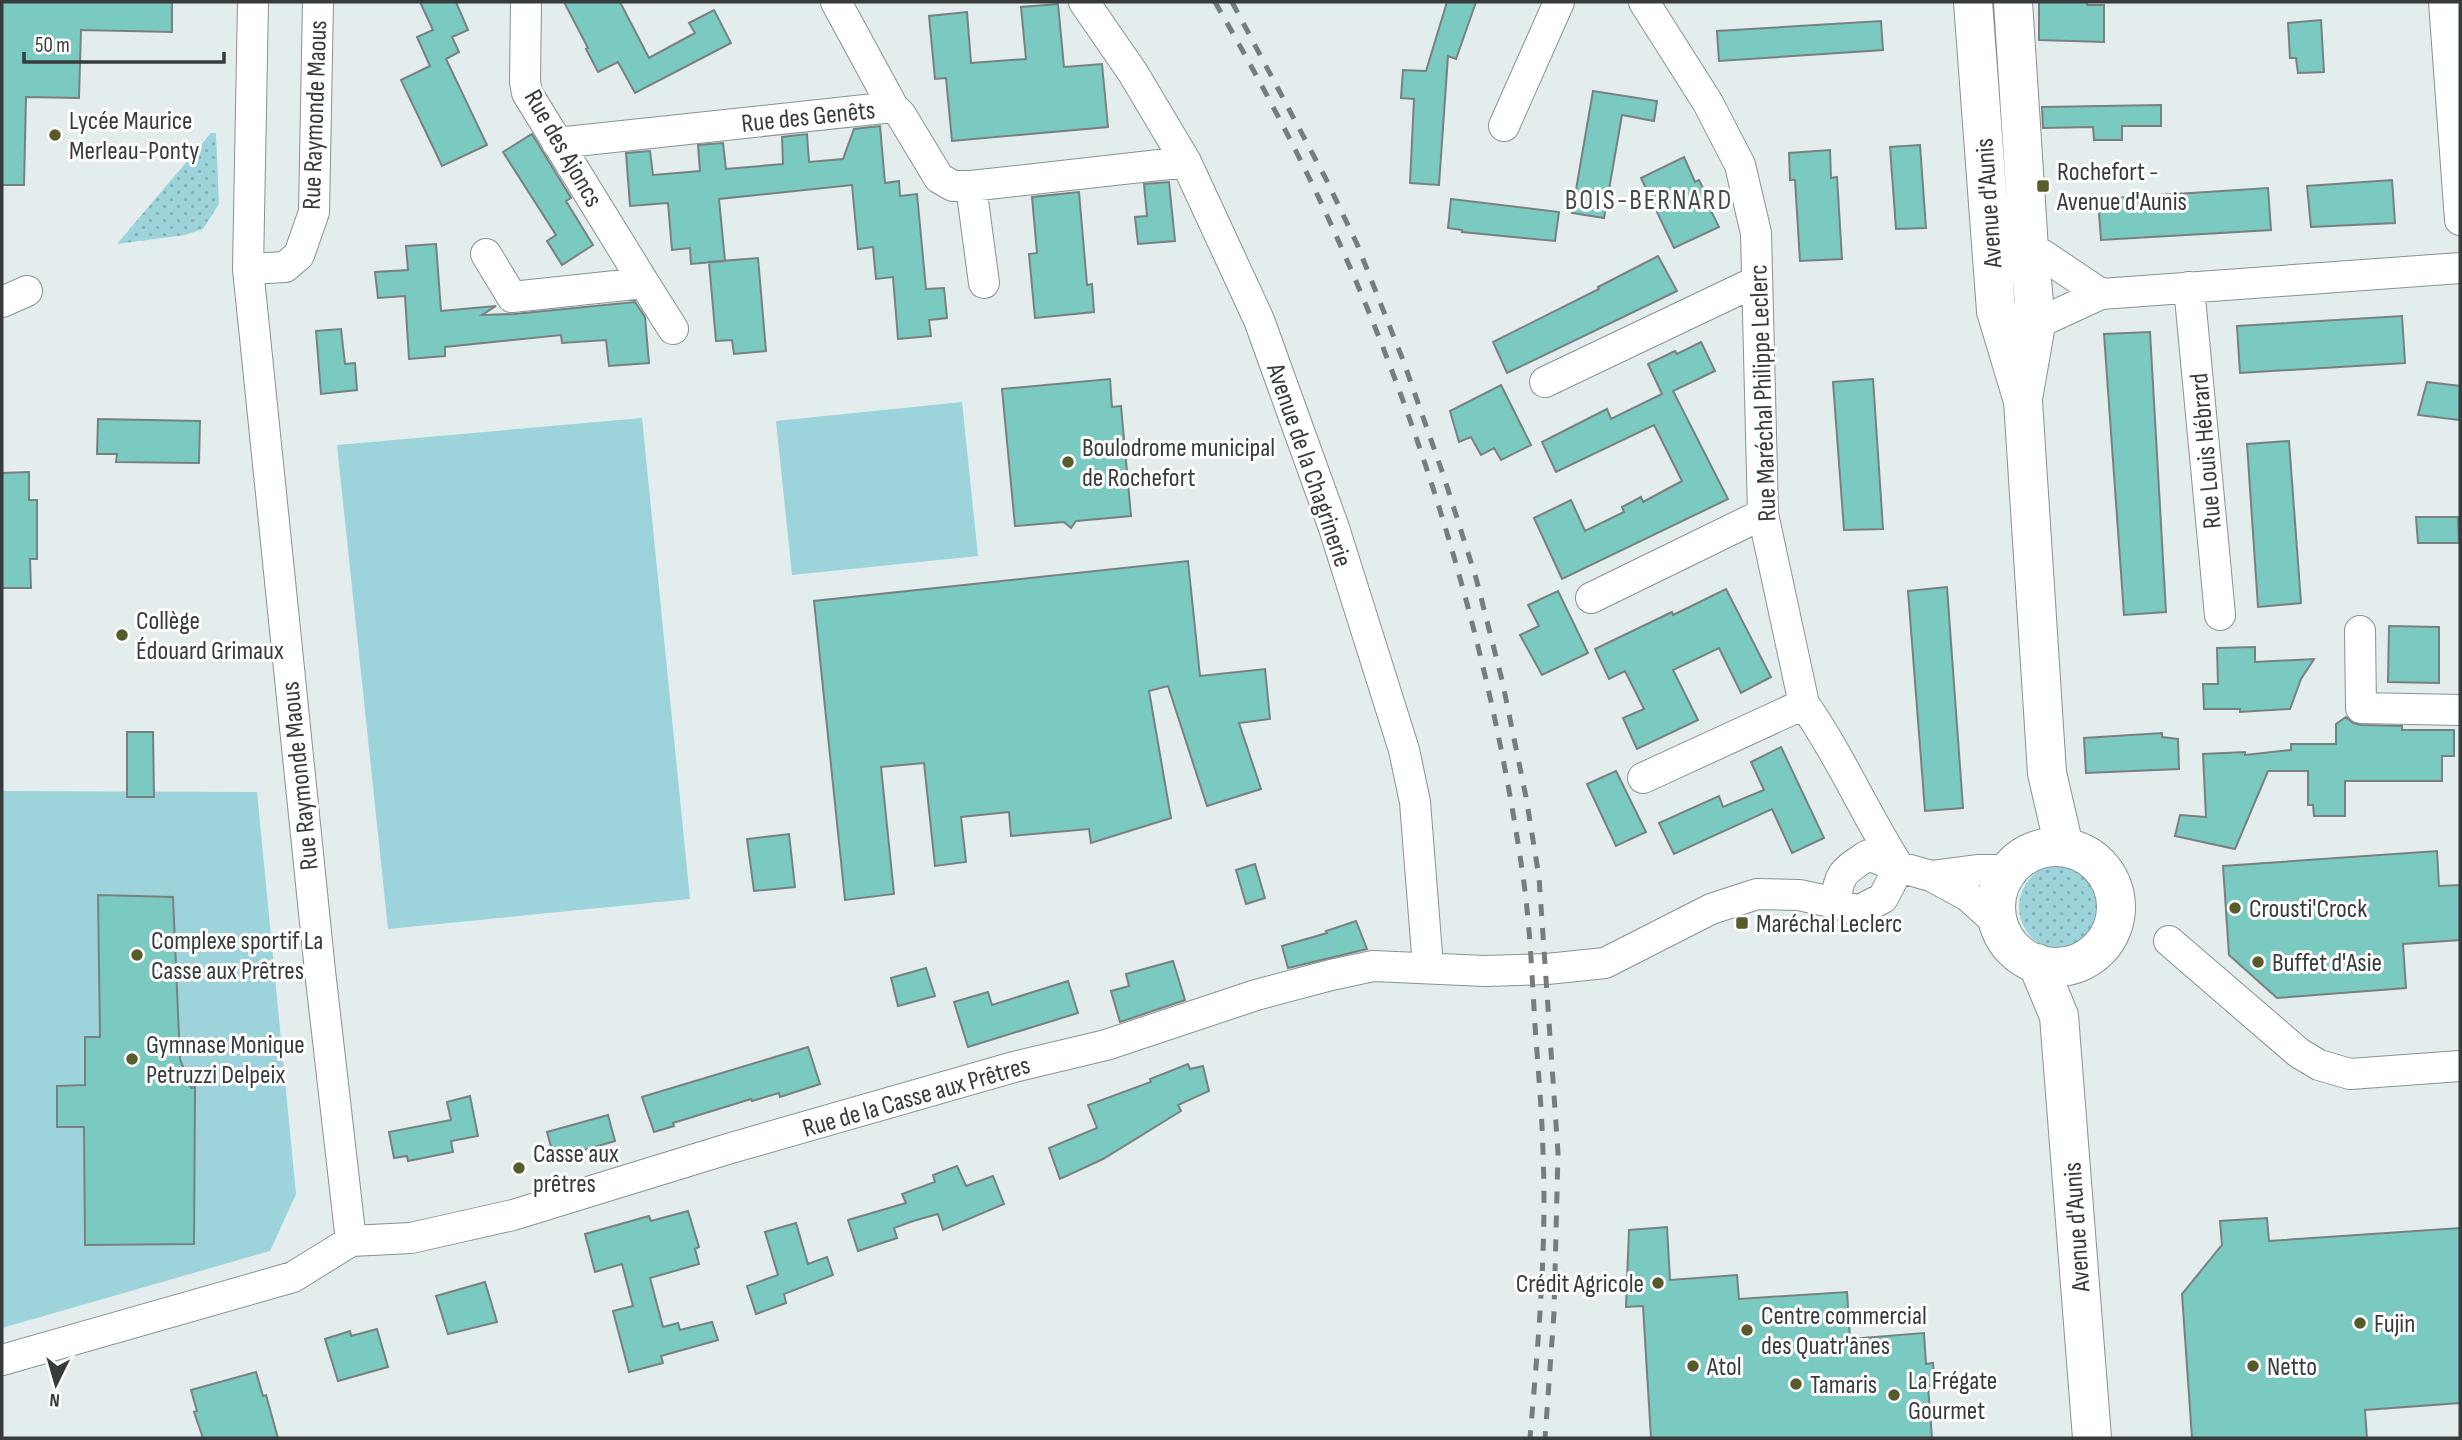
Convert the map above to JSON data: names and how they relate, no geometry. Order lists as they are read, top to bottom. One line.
{"streets":{"main road":["Avenue d'Aunis"],"street":["Rue Raymonde Maous","Rue des Genêts","Rue des Ajoncs","Rue Maréchal Philippe Leclerc","Rue Louis Hébrard","Avenue de la Chagrinerie","Rue de la Casse aux Prêtres"]},"crossings":[["Rue Raymonde Maous","Rue de la Casse aux Prêtres"],["Rue des Genêts","Rue des Ajoncs"],["Rue des Genêts","Avenue de la Chagrinerie"],["Rue Maréchal Philippe Leclerc","Rue de la Casse aux Prêtres"],["Avenue de la Chagrinerie","Rue de la Casse aux Prêtres"]],"districts":["BOIS-BERNARD"],"places":{"other":["Lycée Maurice Merleau-Ponty","Boulodrome municipal de Rochefort","Collège Édouard Grimaux","Crousti'Crock","Complexe sportif La Casse aux Prêtres","Buffet d'Asie","Gymnase Monique Petruzzi Delpeix","Casse aux prêtres","Crédit Agricole","Fujin","Centre commercial des Quatr'ânes","Atol","Netto","Tamaris","La Frégate Gourmet"],"transit":["Rochefort - Avenue d'Aunis","Maréchal Leclerc"]},"scale_bar":"50 m","north":"bottom"}
